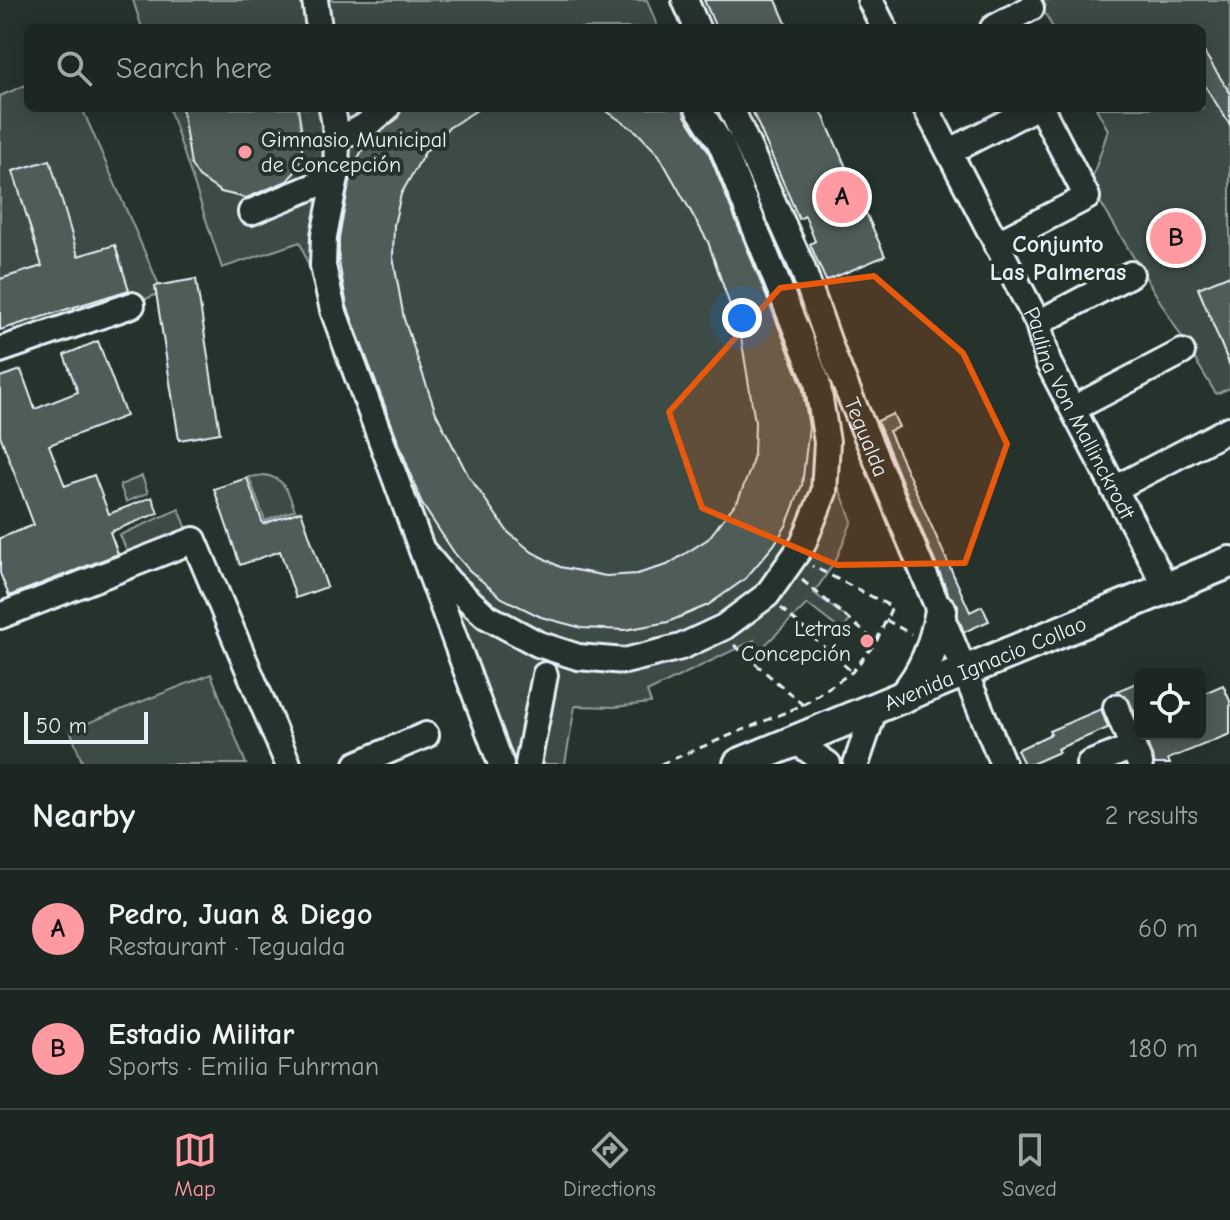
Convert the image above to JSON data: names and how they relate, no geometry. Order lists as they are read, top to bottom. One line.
{"streets":{"main road":["Avenida Ignacio Collao"],"street":["Paulina Von Mallinckrodt","Tegualda"]},"crossings":[["Paulina Von Mallinckrodt","Avenida Ignacio Collao"],["Tegualda","Avenida Ignacio Collao"]],"districts":["Conjunto Las Palmeras"],"places":["Gimnasio Municipal de Concepción","Letras Concepción"],"scale_bar":"50 m","page":{"search":"Search here","pins":["A","B"],"scale":"50 m","heading":["Nearby","2 results"],"list":[{"mark":"A","name":"Pedro, Juan & Diego","note":"Restaurant · Tegualda","value":"60 m"},{"mark":"B","name":"Estadio Militar","note":"Sports · Emilia Fuhrman","value":"180 m"}],"nav":["Map","Directions","Saved"]}}
